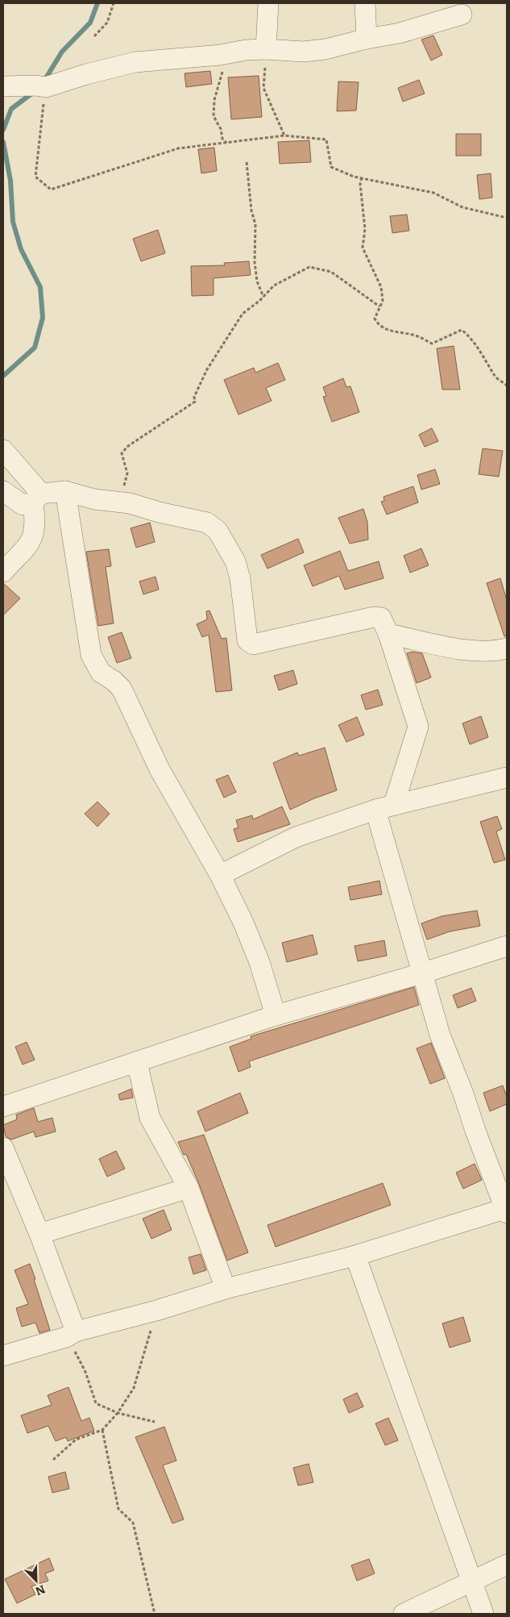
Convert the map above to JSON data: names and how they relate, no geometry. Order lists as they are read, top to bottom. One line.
{"north":"bottom right"}
